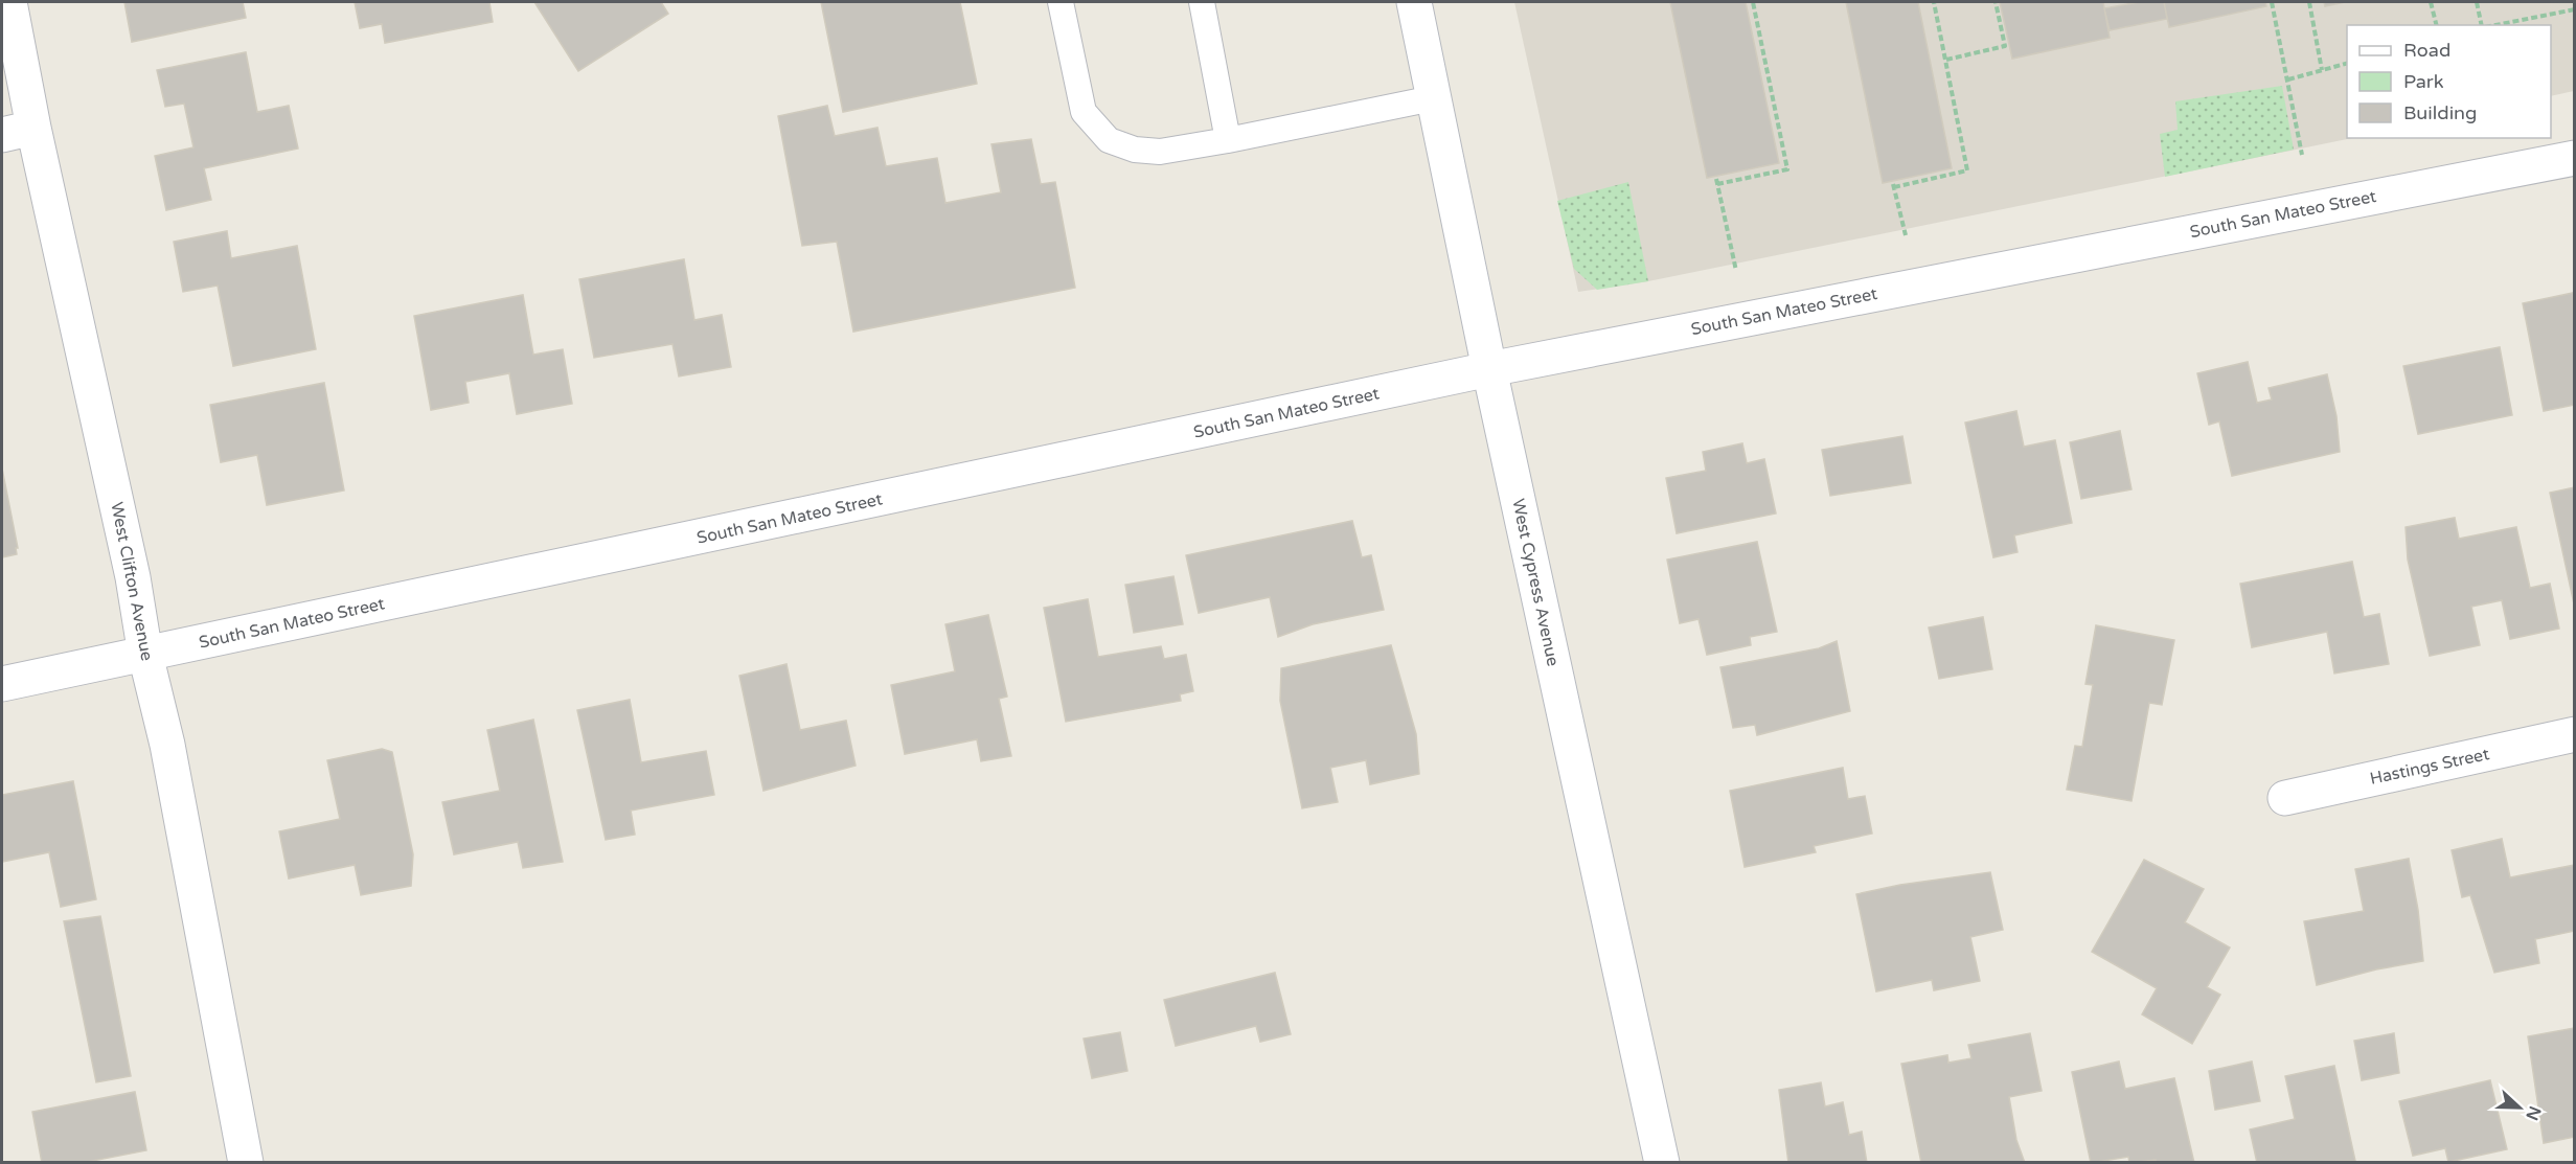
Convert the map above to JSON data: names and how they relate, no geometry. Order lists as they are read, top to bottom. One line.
{"streets":{"street":["South San Mateo Street","West Clifton Avenue","West Cypress Avenue","Hastings Street"]},"crossings":[["South San Mateo Street","West Clifton Avenue"],["South San Mateo Street","West Cypress Avenue"]],"legend":["Road","Park","Building"],"north":"right"}
